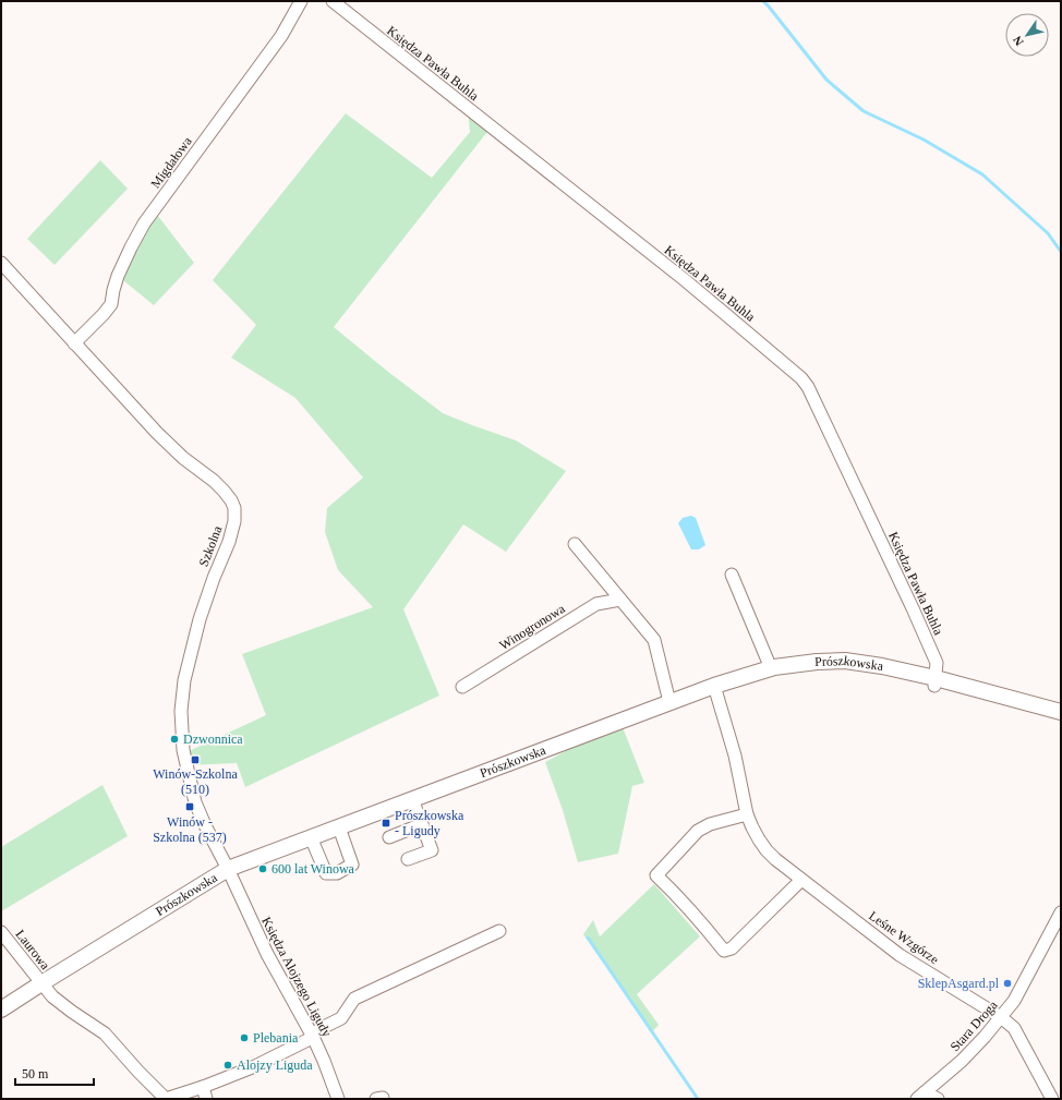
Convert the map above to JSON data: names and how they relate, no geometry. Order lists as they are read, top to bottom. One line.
{"streets":{"main road":["Prószkowska"],"street":["Księdza Pawła Buhla","Migdałowa","Szkolna","Winogronowa","Leśne Wzgórze","Laurowa","Księdza Alojzego Ligudy","Stara Droga"]},"crossings":[["Księdza Pawła Buhla","Prószkowska"],["Migdałowa","Szkolna"],["Szkolna","Prószkowska"],["Szkolna","Księdza Alojzego Ligudy"],["Prószkowska","Leśne Wzgórze"],["Prószkowska","Laurowa"],["Prószkowska","Księdza Alojzego Ligudy"],["Leśne Wzgórze","Stara Droga"]],"places":{"other":["Dzwonnica","600 lat Winowa","SklepAsgard.pl","Plebania","Alojzy Liguda"],"transit":["Winów-Szkolna (510)","Winów - Szkolna (537)","Prószkowska - Ligudy"]},"scale_bar":"50 m","north":"bottom left"}
